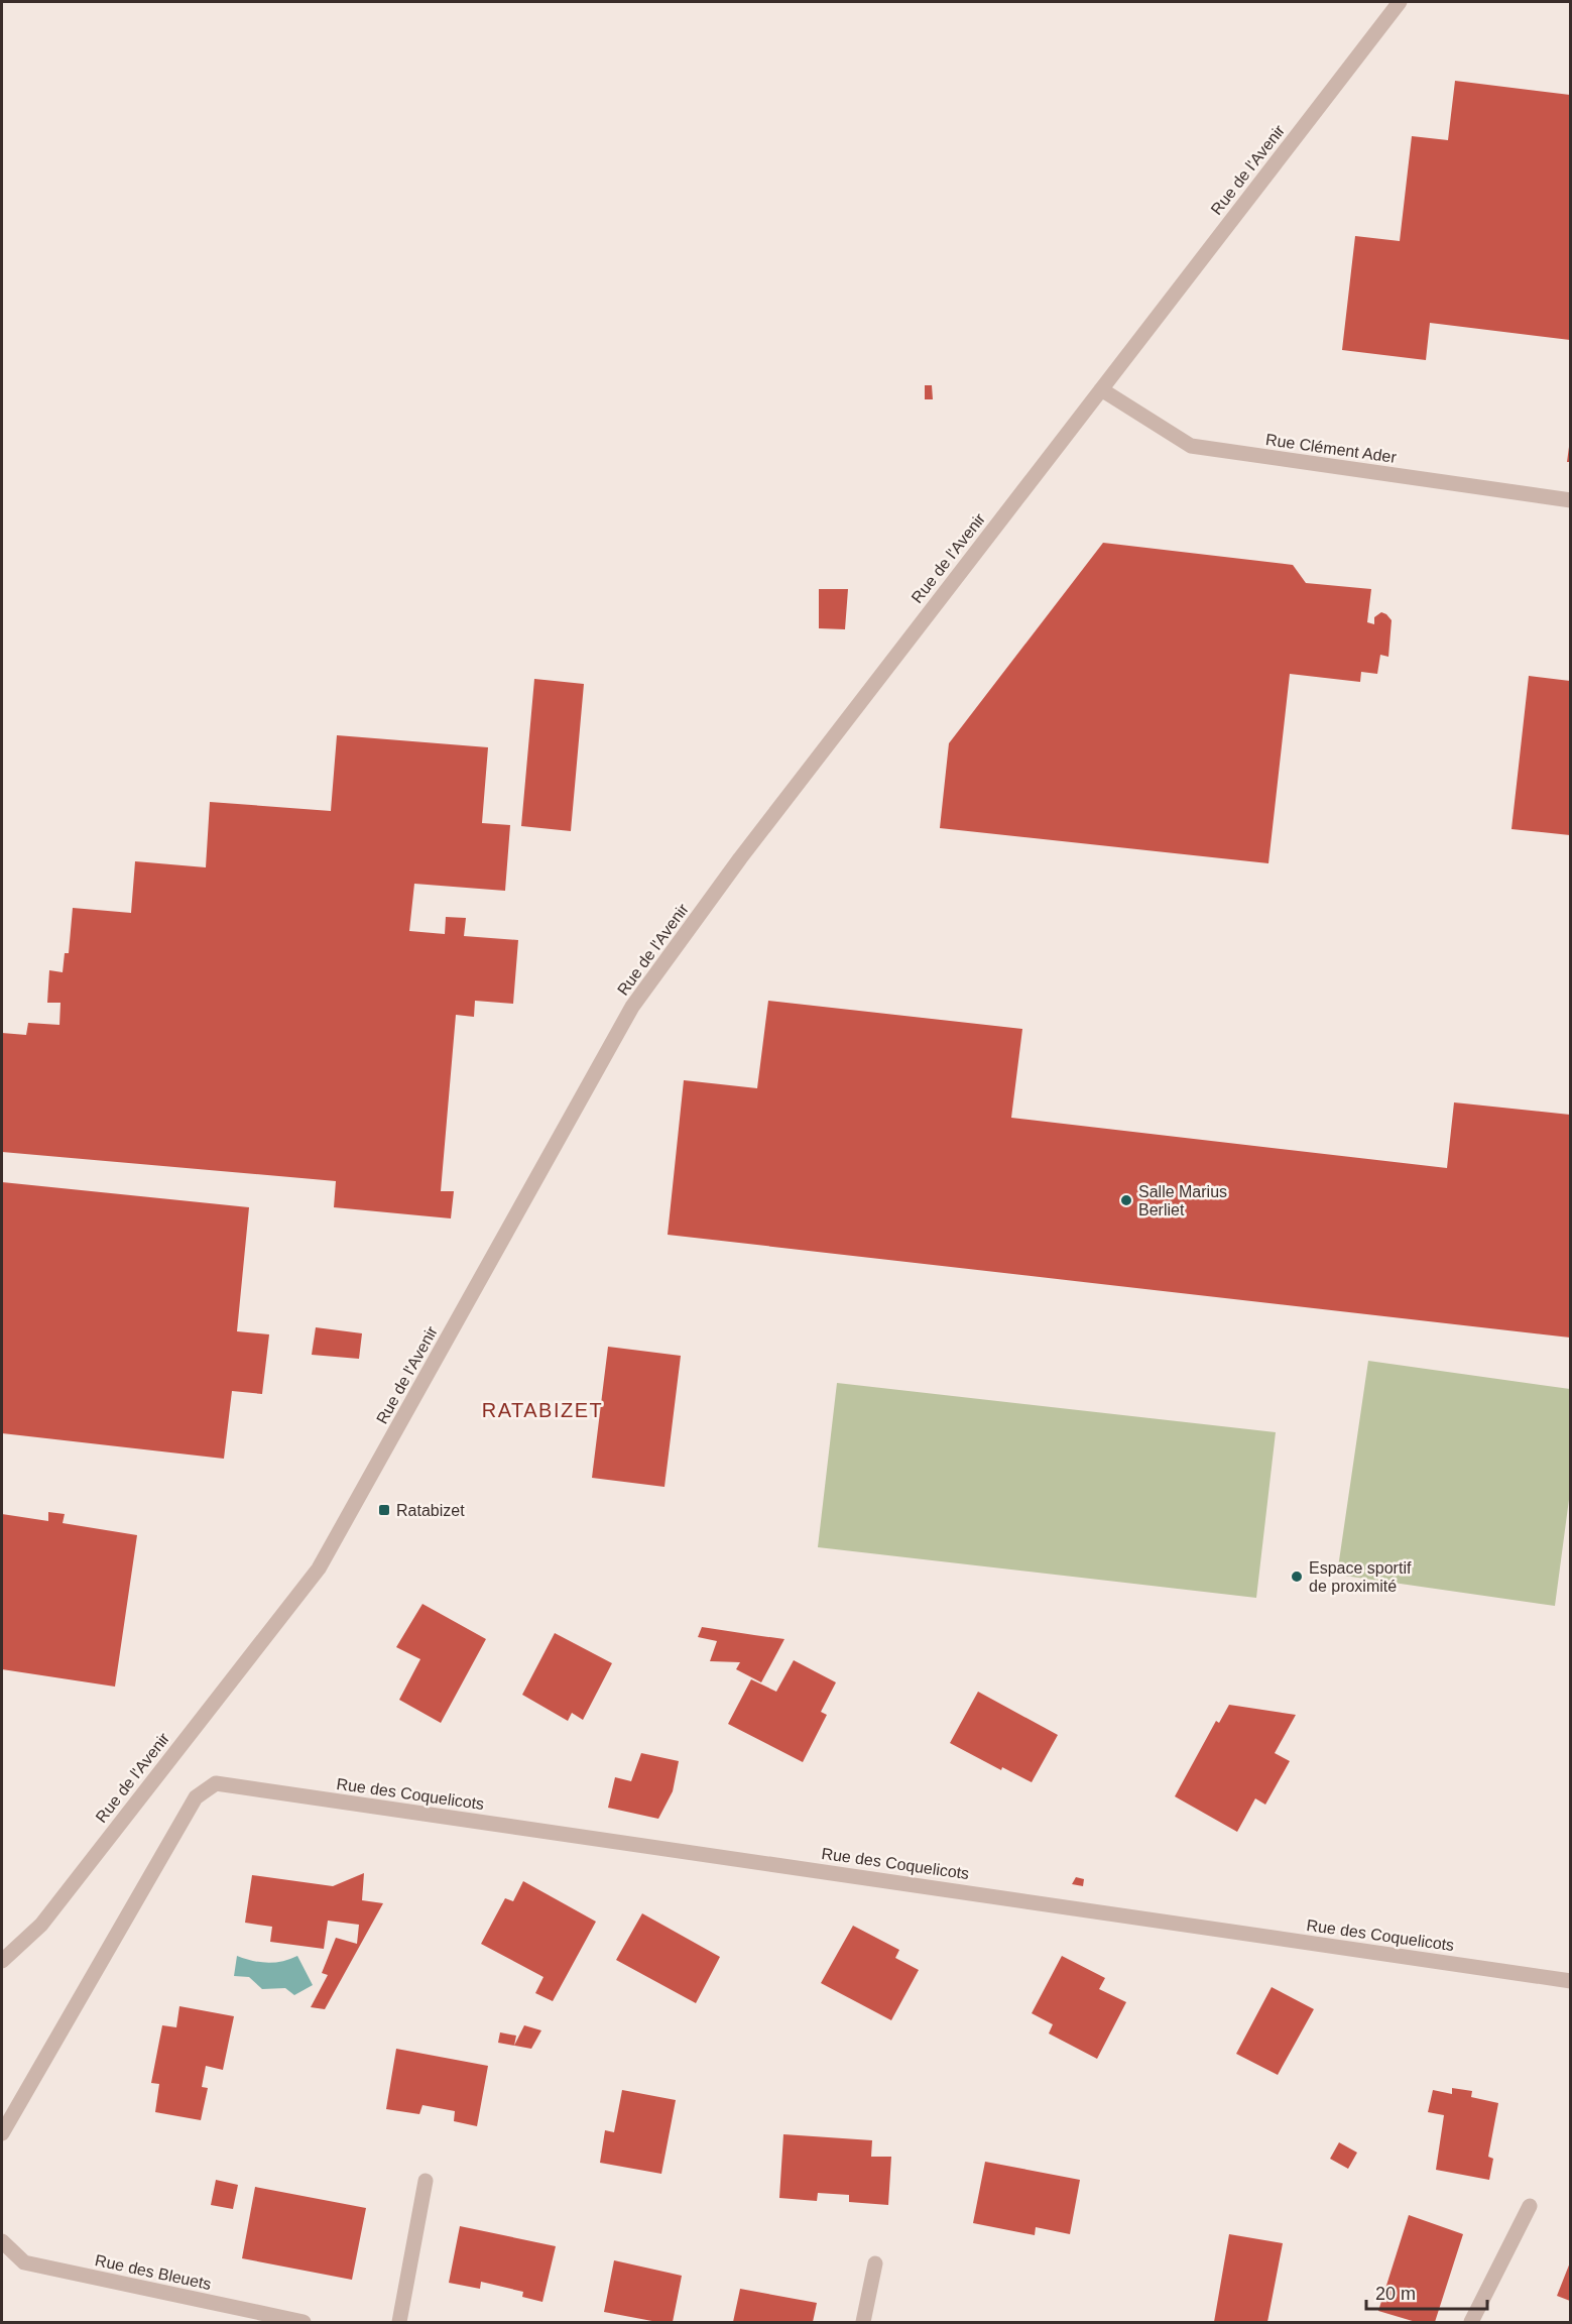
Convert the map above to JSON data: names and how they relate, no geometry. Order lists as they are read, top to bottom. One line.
{"streets":{"street":["Rue de l'Avenir","Rue Clément Ader","Rue des Coquelicots","Rue des Bleuets"]},"crossings":[["Rue de l'Avenir","Rue Clément Ader"]],"districts":["RATABIZET"],"places":{"other":["Salle Marius Berliet","Espace sportif de proximité"],"transit":["Ratabizet"]},"scale_bar":"20 m"}
